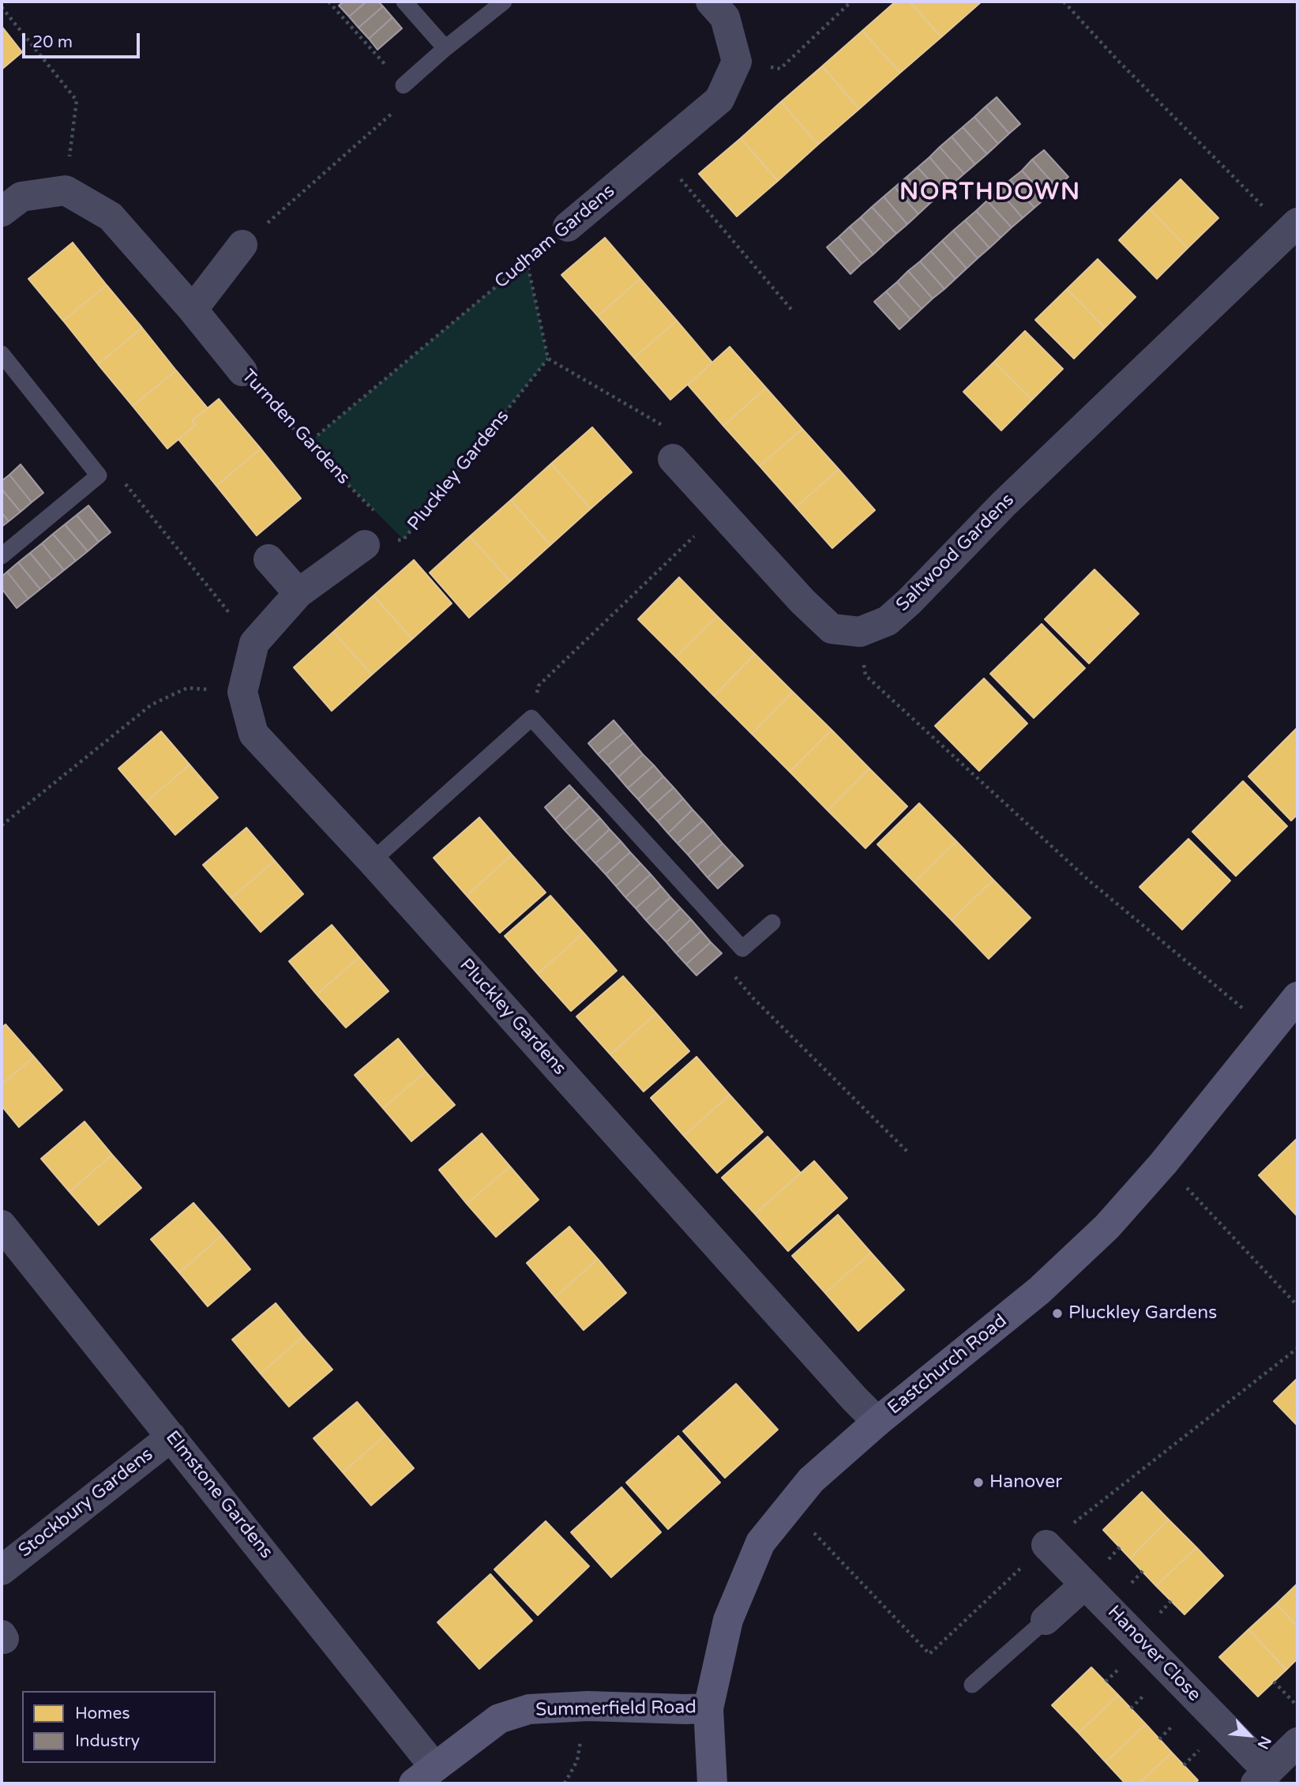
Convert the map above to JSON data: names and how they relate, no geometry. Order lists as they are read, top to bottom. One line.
{"streets":{"street":["Cudham Gardens","Turnden Gardens","Pluckley Gardens","Saltwood Gardens","Eastchurch Road","Elmstone Gardens","Stockbury Gardens","Hanover Close","Summerfield Road"]},"crossings":[["Cudham Gardens","Turnden Gardens"],["Pluckley Gardens","Eastchurch Road"],["Eastchurch Road","Summerfield Road"],["Elmstone Gardens","Stockbury Gardens"],["Elmstone Gardens","Summerfield Road"]],"districts":["NORTHDOWN"],"places":["Pluckley Gardens","Hanover"],"legend":["Homes","Industry"],"scale_bar":"20 m","north":"bottom right"}
